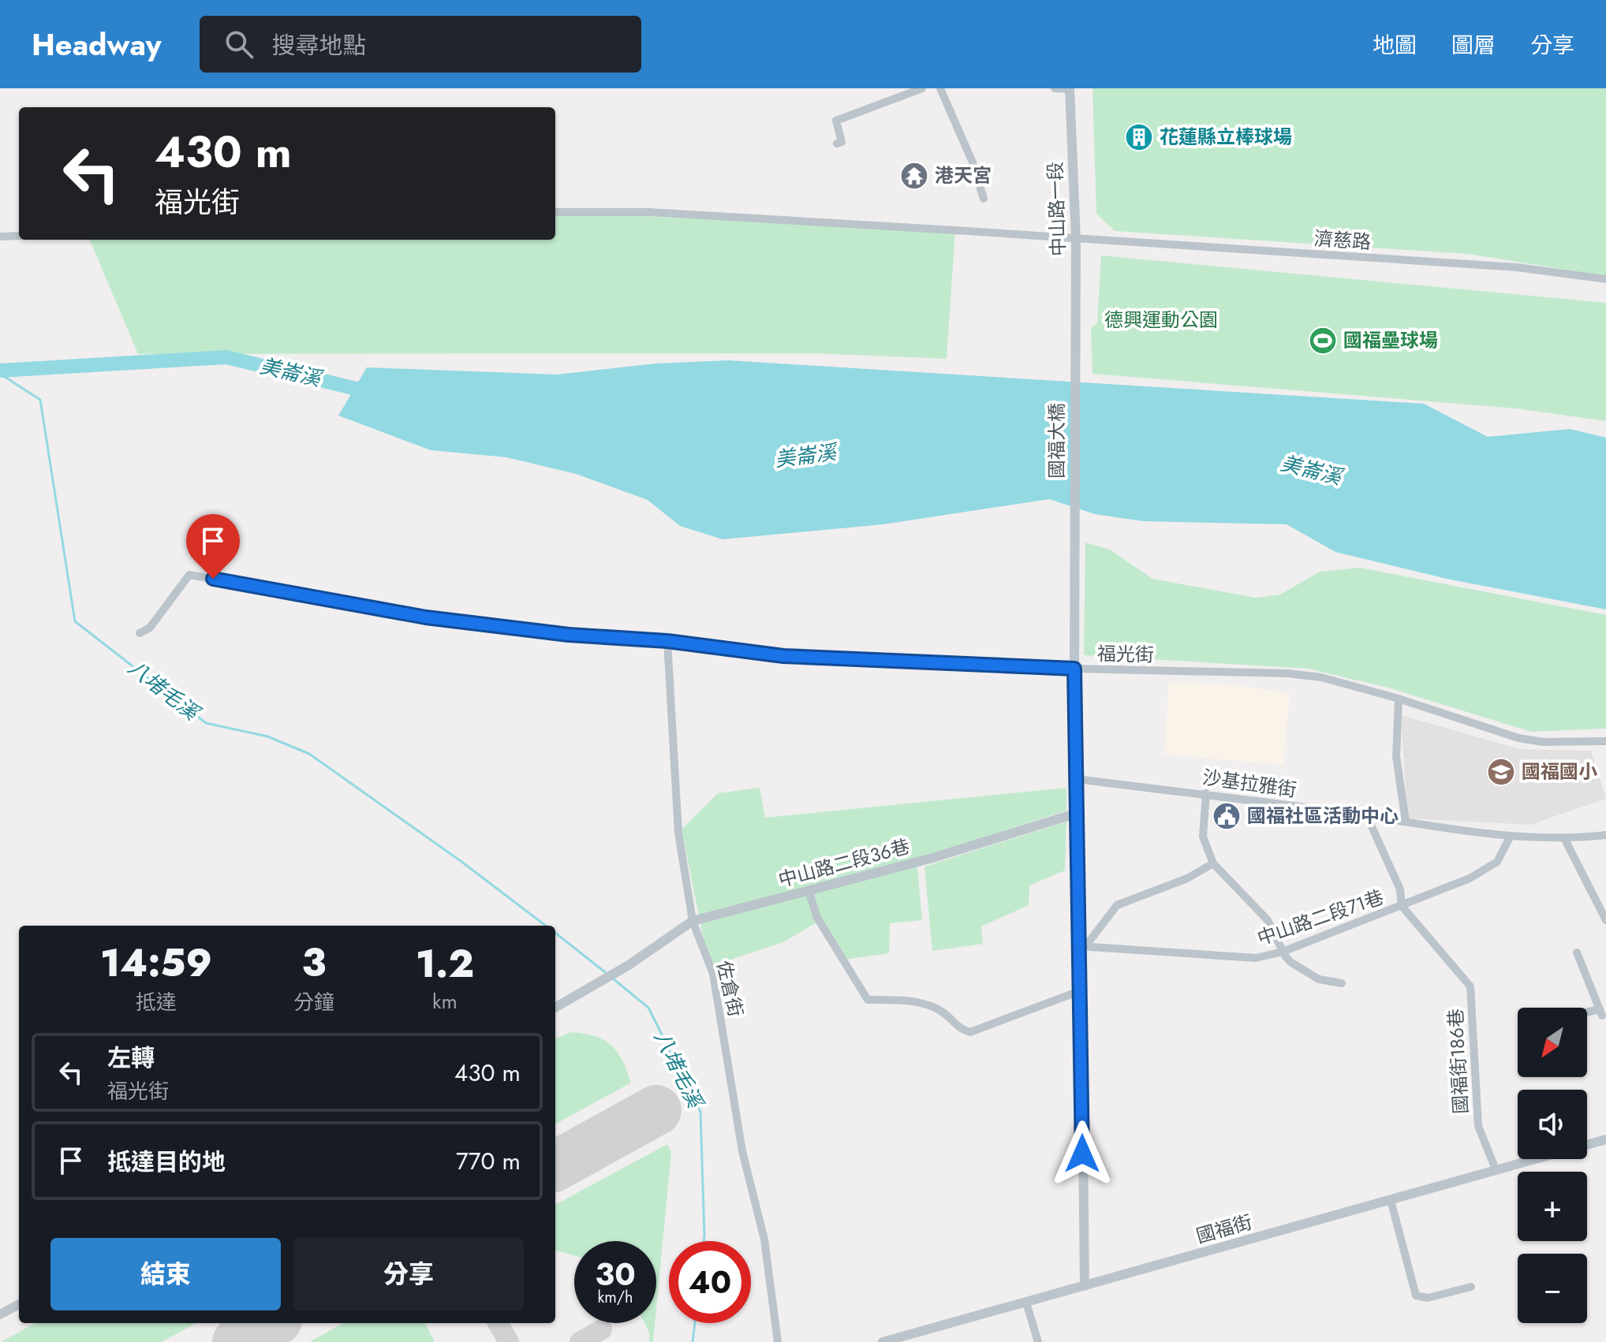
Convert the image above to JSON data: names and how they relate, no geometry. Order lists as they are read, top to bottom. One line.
{"streets":{"street":["中山路一段","濟慈路","國福大橋","福光街","沙基拉雅街","中山路二段36巷","中山路二段71巷","佐倉街","國福街186巷","國福街"]},"crossings":[["中山路一段","濟慈路"],["中山路一段","國福大橋"],["國福大橋","福光街"],["國福大橋","沙基拉雅街"],["國福大橋","中山路二段36巷"],["國福大橋","中山路二段71巷"],["國福大橋","國福街"],["福光街","佐倉街"],["沙基拉雅街","中山路二段71巷"],["中山路二段36巷","佐倉街"],["中山路二段71巷","國福街186巷"],["國福街186巷","國福街"]],"water":["美崙溪","八堵毛溪"],"parks":["德興運動公園"],"places":{"building":["花蓮縣立棒球場"],"temple":["港天宮"],"sports":["國福壘球場"],"school or university":["國福國小"],"public building":["國福社區活動中心"]},"north":"bottom left","page":{"header":"Headway","search":"搜尋地點","nav":["地圖","圖層","分享"],"turn":["430 m","福光街"],"eta":["14:59","抵達","3","分鐘","1.2","km"],"map_buttons":["+","−"],"list":[{"name":"左轉","note":"福光街","value":"430 m"},{"name":"抵達目的地","value":"770 m"}],"buttons":["結束","分享"],"speed":"30 km/h","limit":"40"}}
